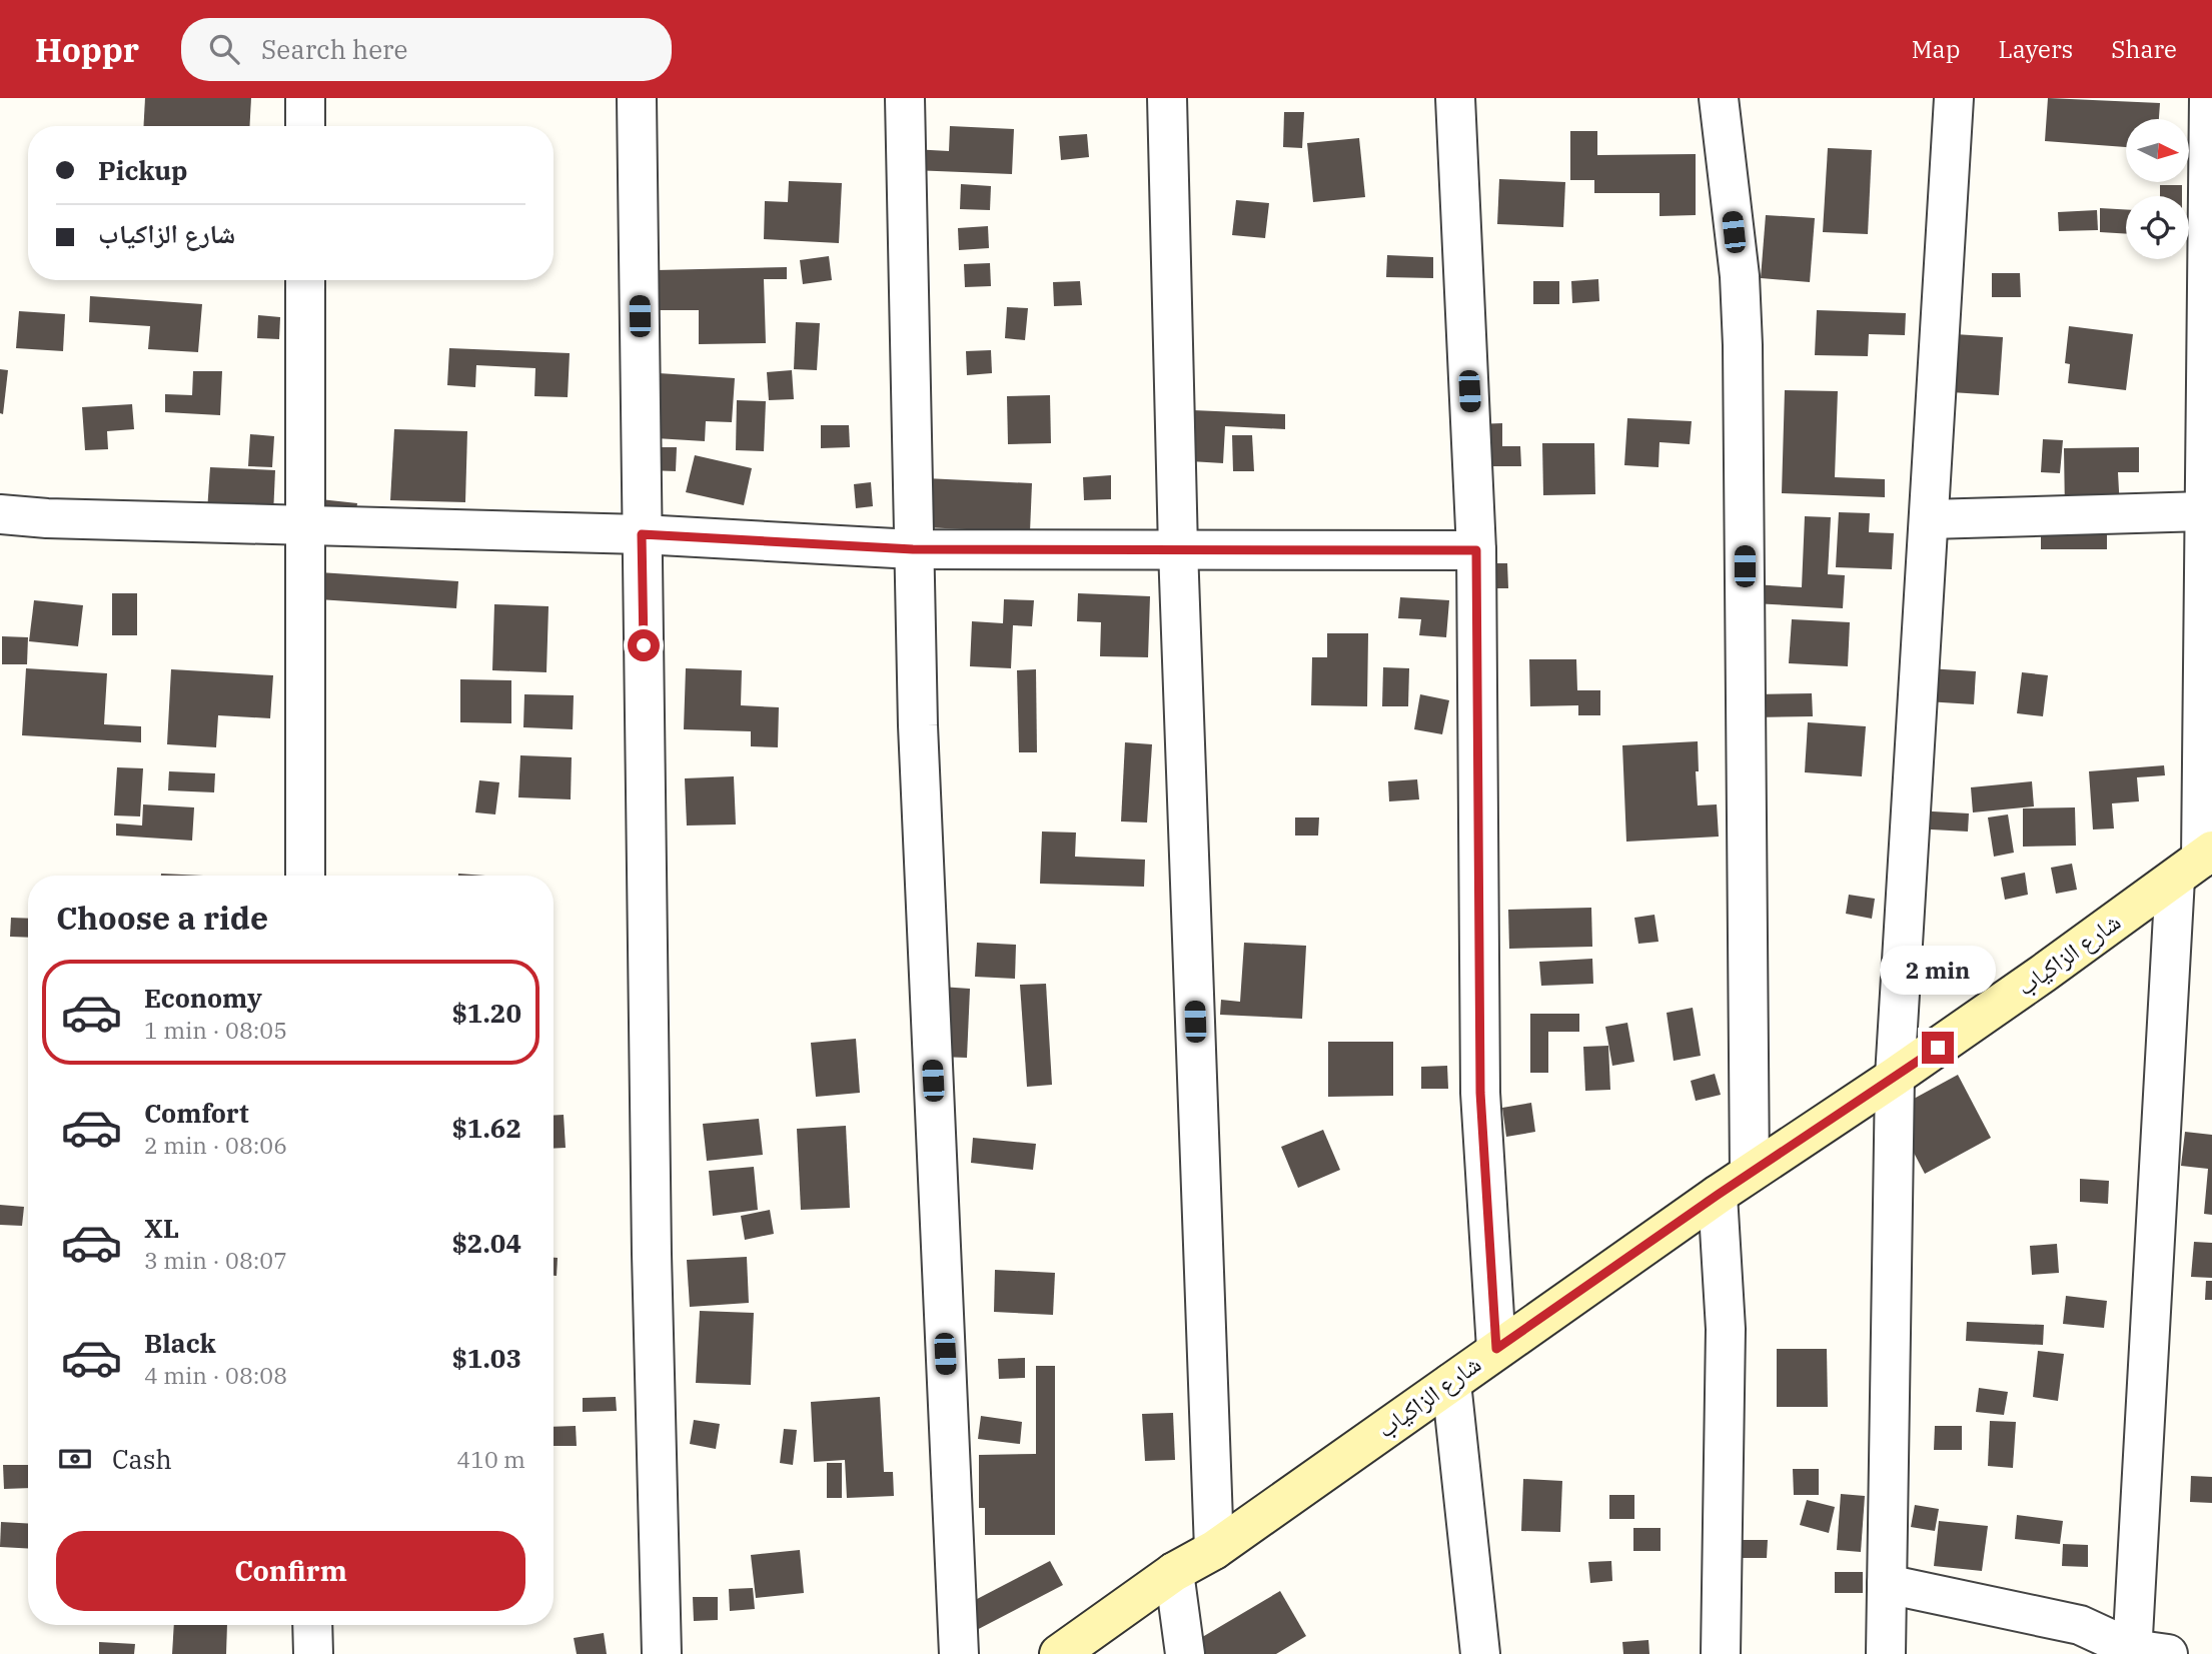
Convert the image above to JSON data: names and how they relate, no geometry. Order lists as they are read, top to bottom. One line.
{"streets":{"street":["شارع الزاكياب"]},"north":"right","page":{"header":"Hoppr","search":"Search here","nav":["Map","Layers","Share"],"banner":["Pickup","شارع الزاكياب"],"heading":"Choose a ride","bubble":"2 min","list":[{"name":"Economy","note":"1 min · 08:05","value":"$1.20"},{"name":"Comfort","note":"2 min · 08:06","value":"$1.62"},{"name":"XL","note":"3 min · 08:07","value":"$2.04"},{"name":"Black","note":"4 min · 08:08","value":"$1.03"}],"pay":["Cash","410 m"],"buttons":"Confirm"}}
